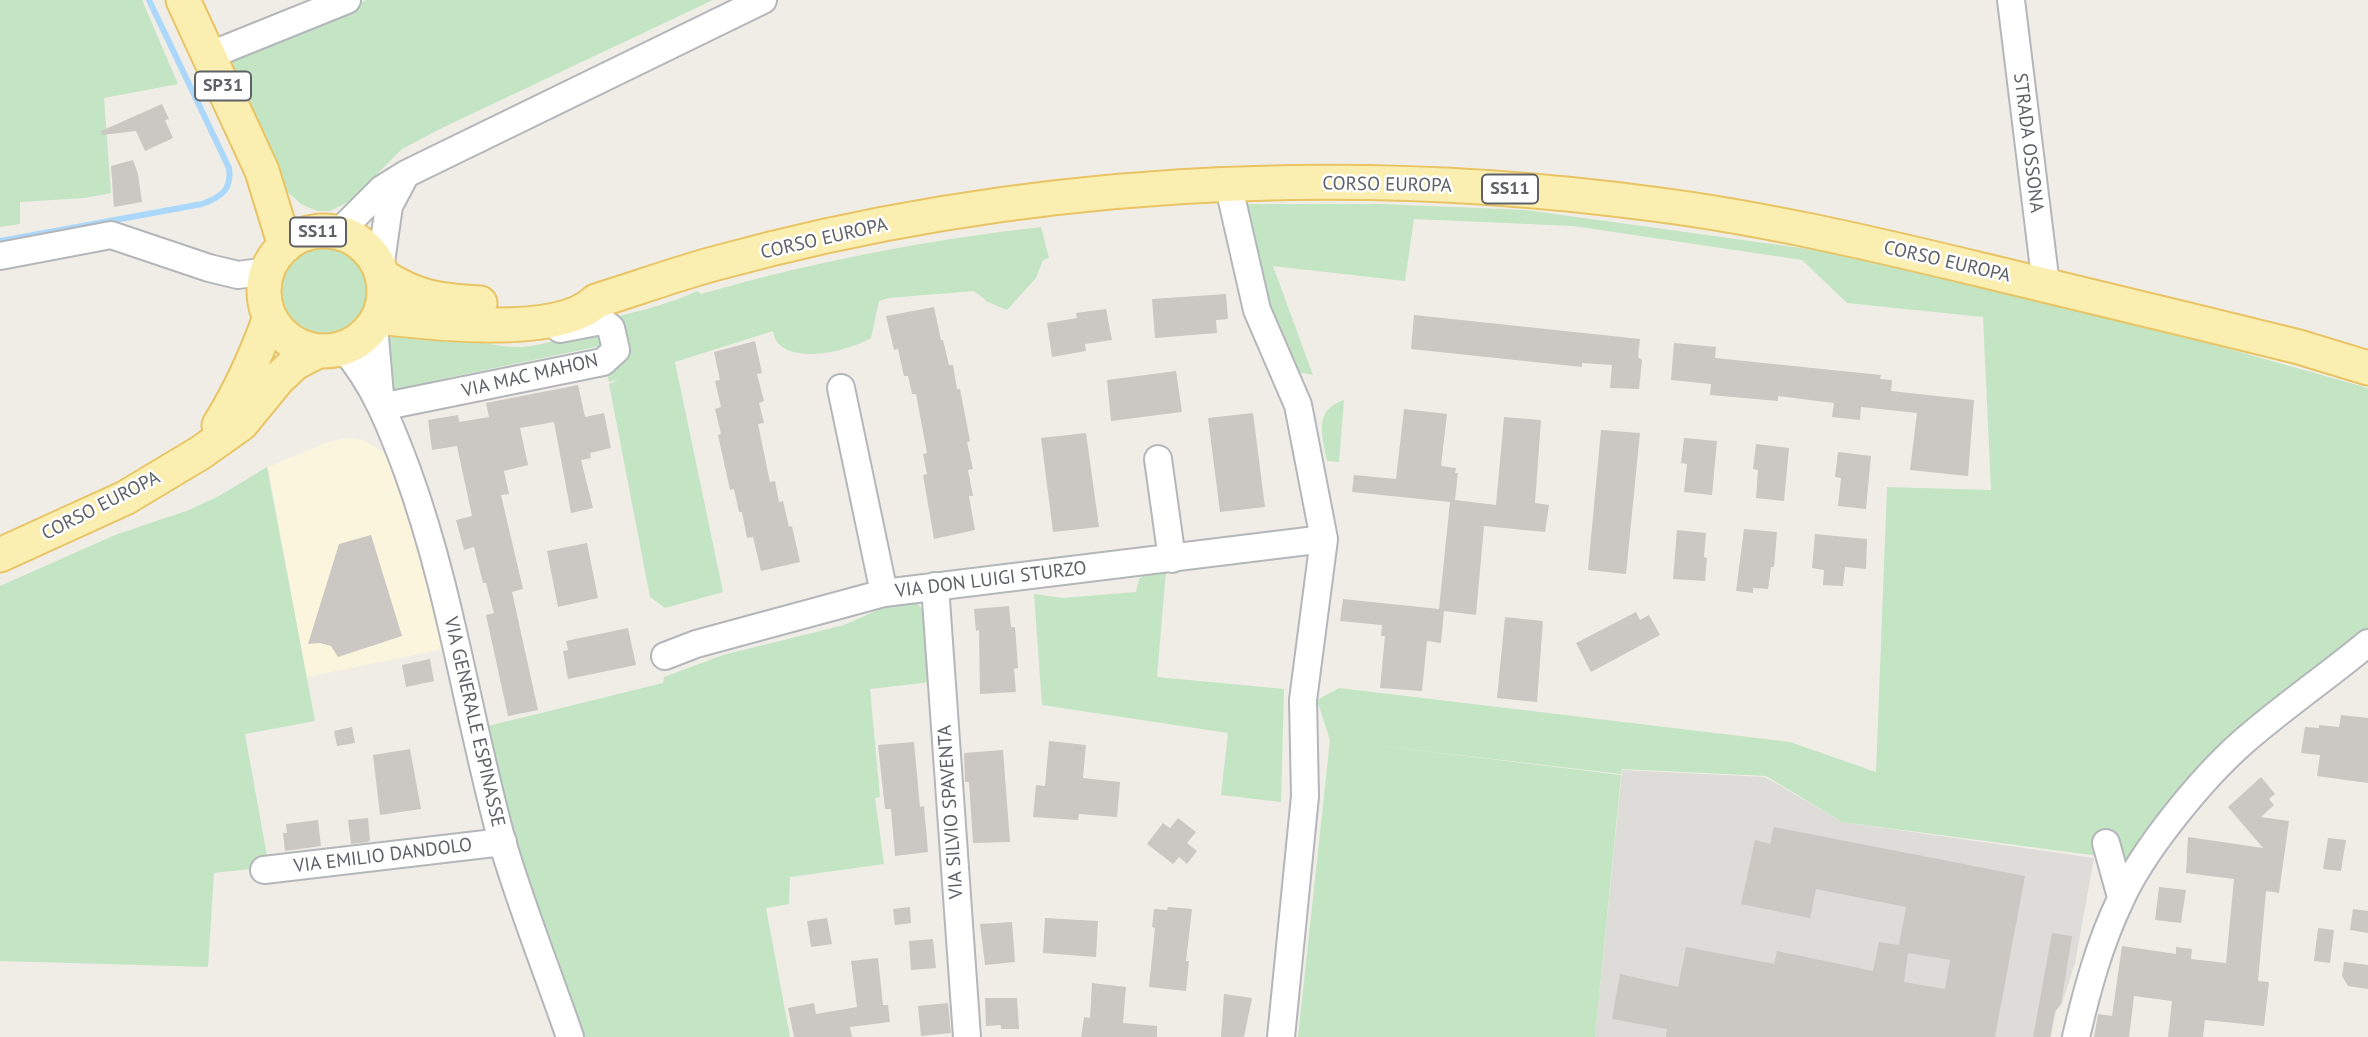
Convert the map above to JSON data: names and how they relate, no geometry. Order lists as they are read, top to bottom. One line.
{"streets":{"main road":["SP31","CORSO EUROPA","SS11"],"street":["STRADA OSSONA","VIA MAC MAHON","VIA DON LUIGI STURZO","VIA GENERALE ESPINASSE","VIA SILVIO SPAVENTA","VIA EMILIO DANDOLO"]},"crossings":[["SP31","CORSO EUROPA"],["SP31","SS11"],["SP31","VIA GENERALE ESPINASSE"],["STRADA OSSONA","CORSO EUROPA"],["CORSO EUROPA","SS11"],["CORSO EUROPA","VIA MAC MAHON"],["CORSO EUROPA","VIA GENERALE ESPINASSE"],["SS11","VIA GENERALE ESPINASSE"],["VIA MAC MAHON","VIA GENERALE ESPINASSE"],["VIA DON LUIGI STURZO","VIA SILVIO SPAVENTA"],["VIA GENERALE ESPINASSE","VIA EMILIO DANDOLO"]]}
